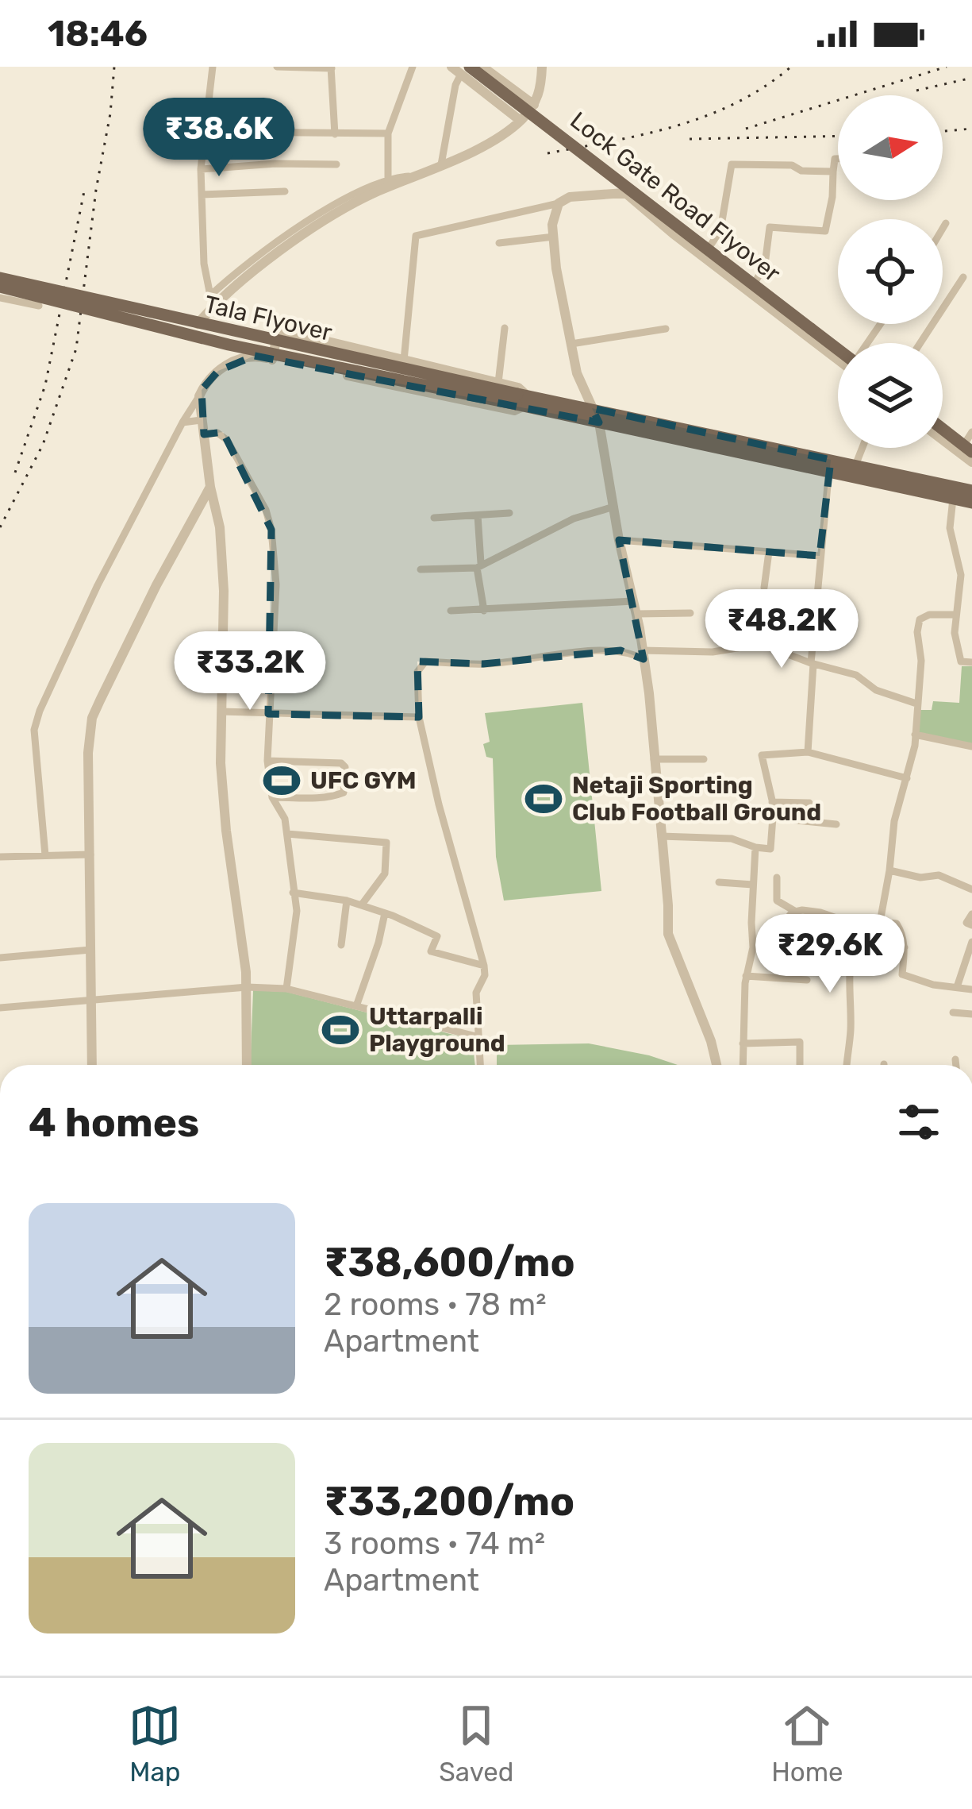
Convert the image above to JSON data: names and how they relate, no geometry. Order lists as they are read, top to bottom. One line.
{"streets":{"main road":["Lock Gate Road Flyover","Tala Flyover"]},"places":{"sports":["UFC GYM","Netaji Sporting Club Football Ground","Uttarpalli Playground"]},"north":"right","page":{"status":"18:46","price":["₹38.6K","₹48.2K","₹33.2K","₹29.6K"],"heading":"4 homes","list":[{"name":"₹38,600/mo","note":"2 rooms · 78 m² · Apartment"},{"name":"₹33,200/mo","note":"3 rooms · 74 m² · Apartment"}],"tabs":["Map","Saved","Home"]}}
